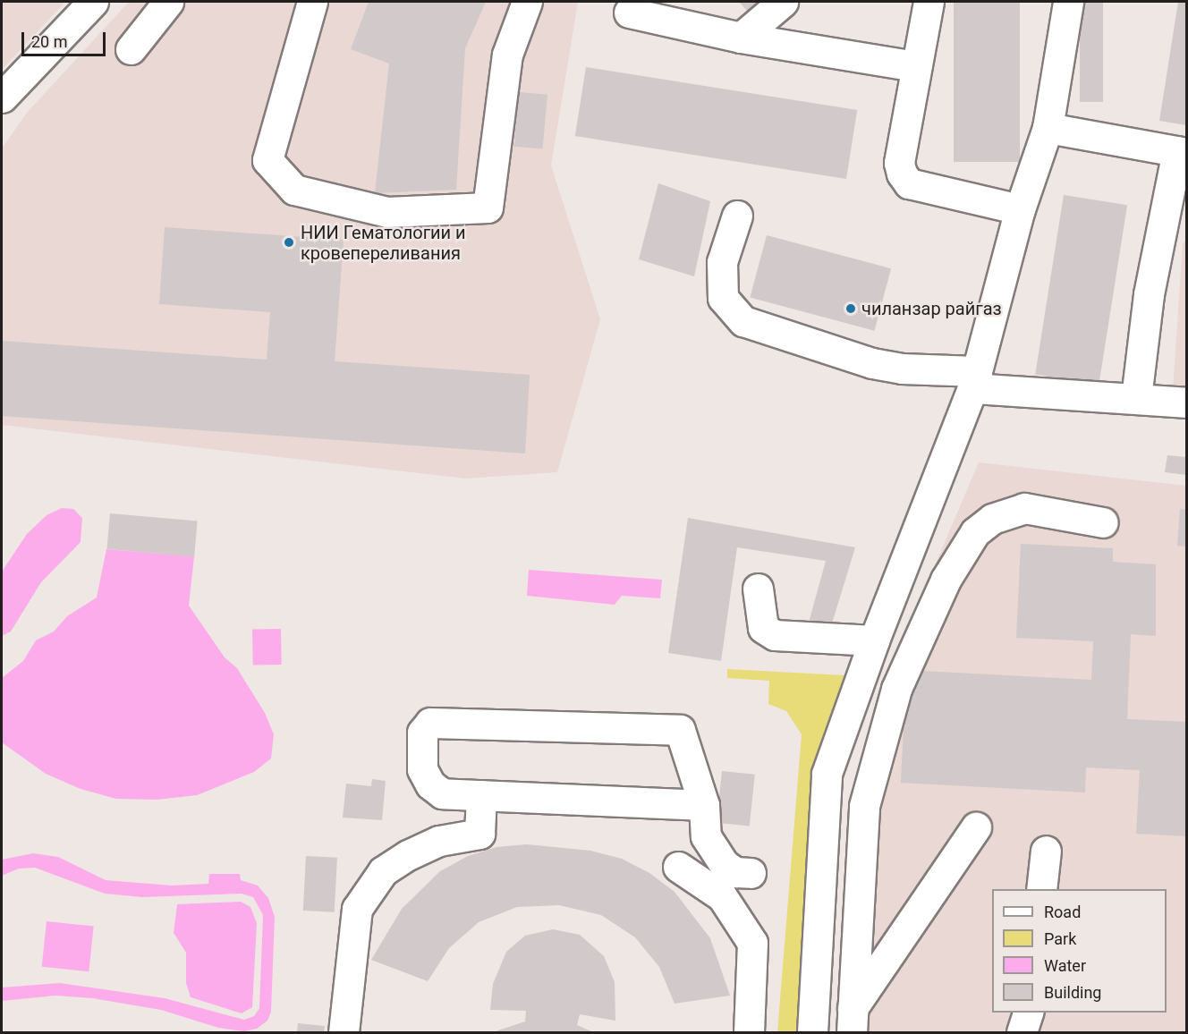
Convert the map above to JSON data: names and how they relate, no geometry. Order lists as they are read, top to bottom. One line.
{"places":["НИИ Гематологии и кровепереливания","чиланзар райгаз"],"legend":["Road","Park","Water","Building"],"scale_bar":"20 m"}
